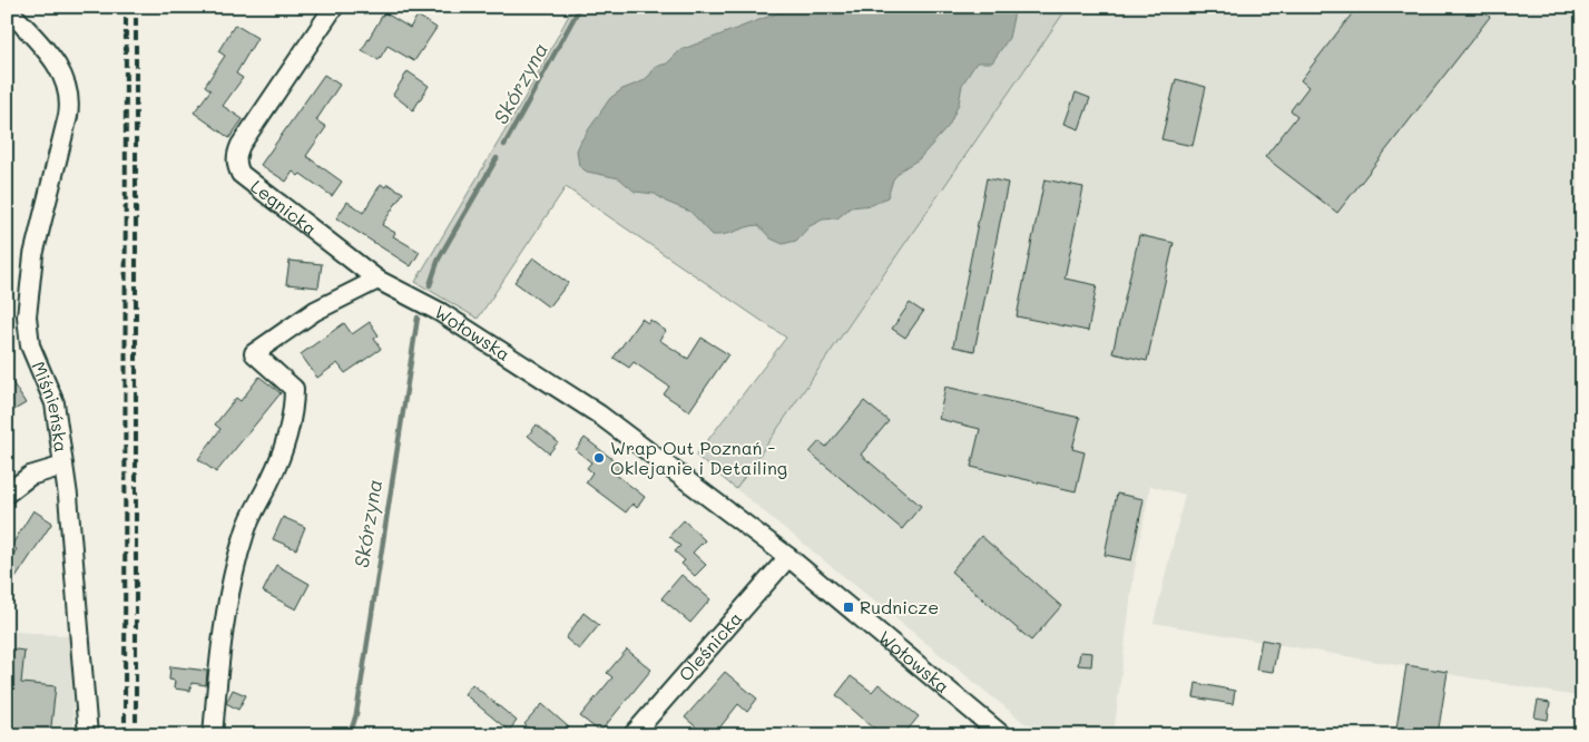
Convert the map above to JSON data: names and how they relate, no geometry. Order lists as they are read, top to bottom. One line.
{"streets":{"street":["Legnicka","Wołowska","Miśnieńska","Oleśnicka"]},"crossings":[["Legnicka","Wołowska"],["Wołowska","Oleśnicka"]],"water":["Skórzyna"],"places":{"other":["Wrap Out Poznań - Oklejanie i Detailing"],"transit":["Rudnicze"]}}
